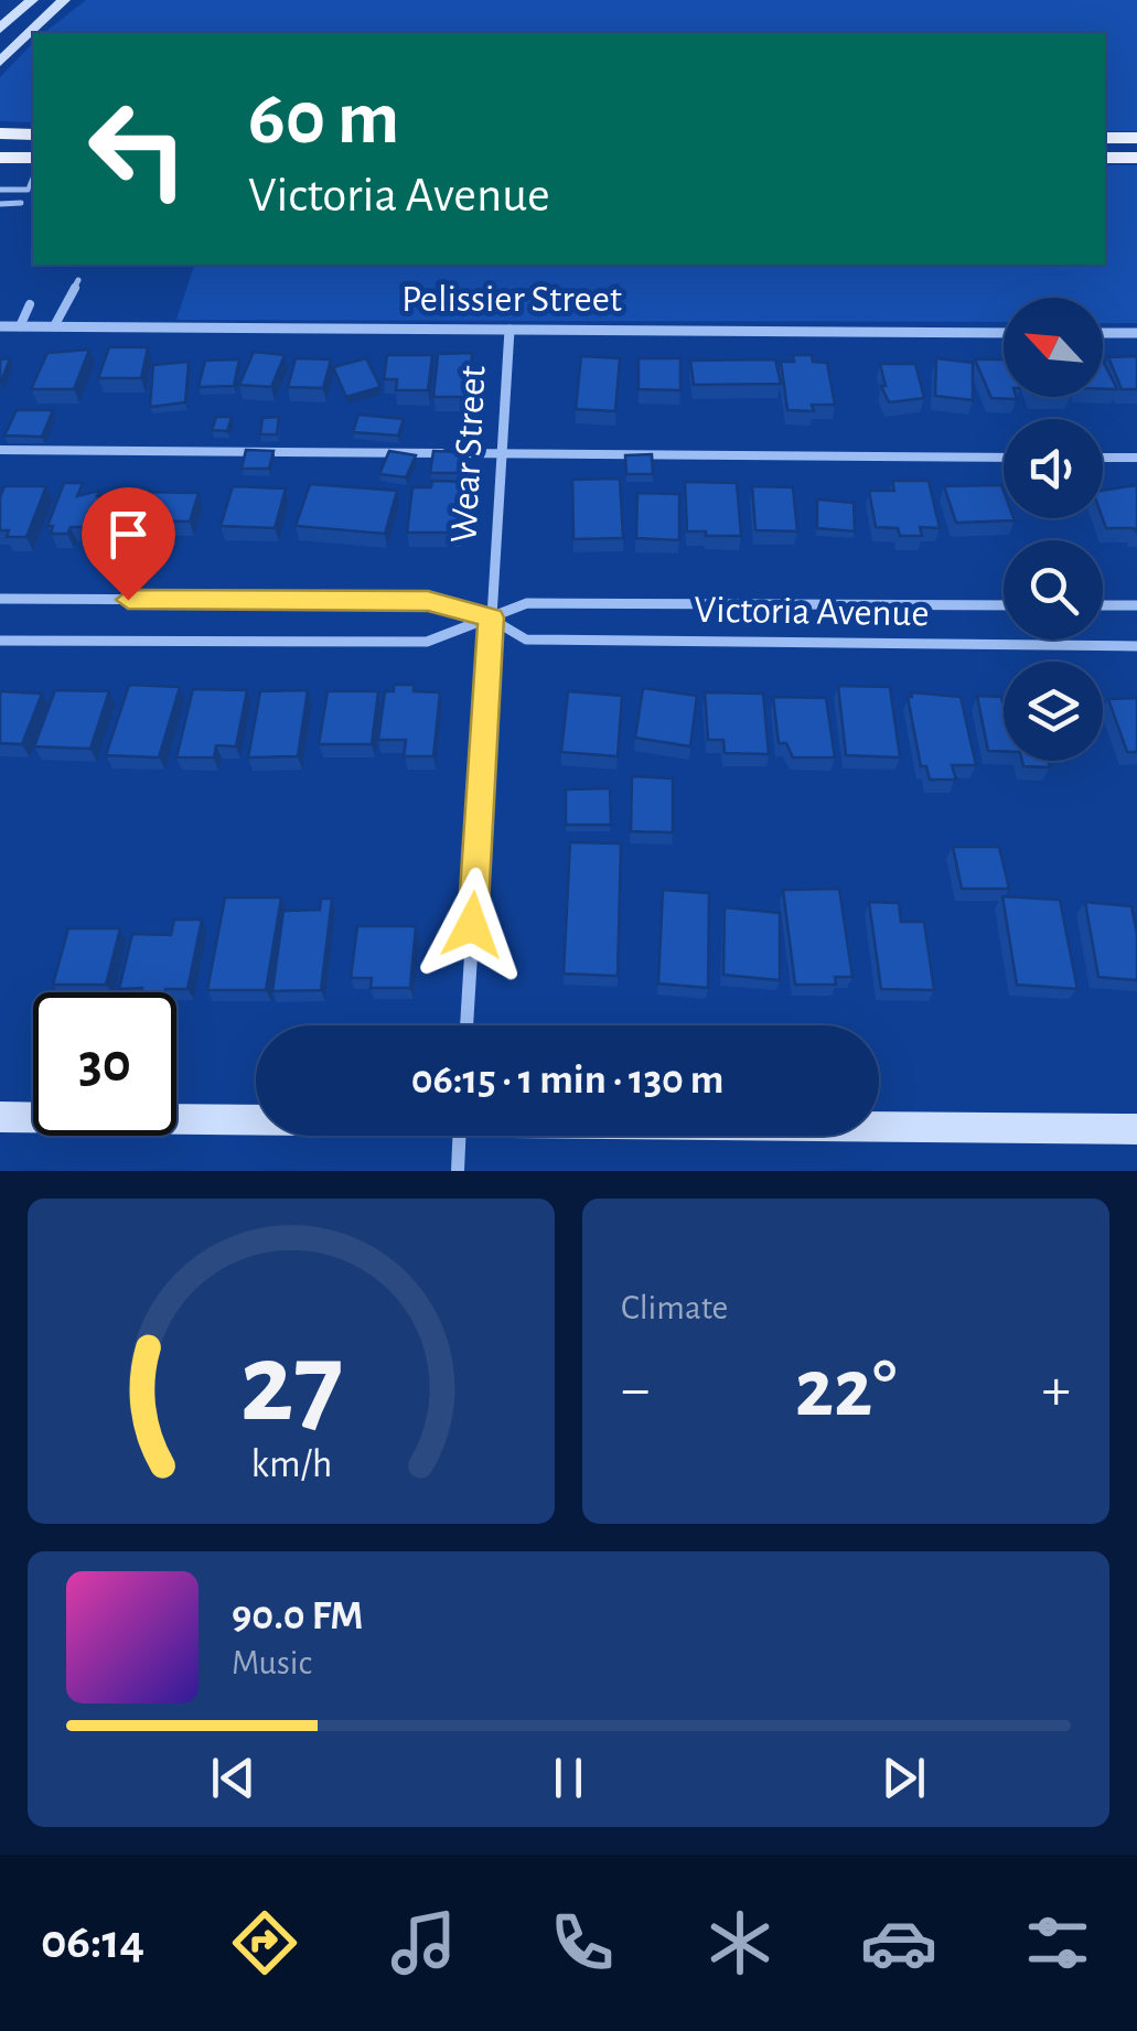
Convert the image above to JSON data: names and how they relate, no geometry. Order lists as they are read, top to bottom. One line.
{"streets":{"street":["Pelissier Street","Wear Street","Victoria Avenue"]},"crossings":[["Pelissier Street","Wear Street"],["Wear Street","Victoria Avenue"]],"north":"top left","page":{"turn":["60 m","Victoria Avenue"],"limit":"30","trip":"06:15 · 1 min · 130 m","tile":"Climate","heat":["−","22°","+"],"song":["90.0 FM","Music"],"tabs":"06:14","gauge":["27","km/h"]}}
